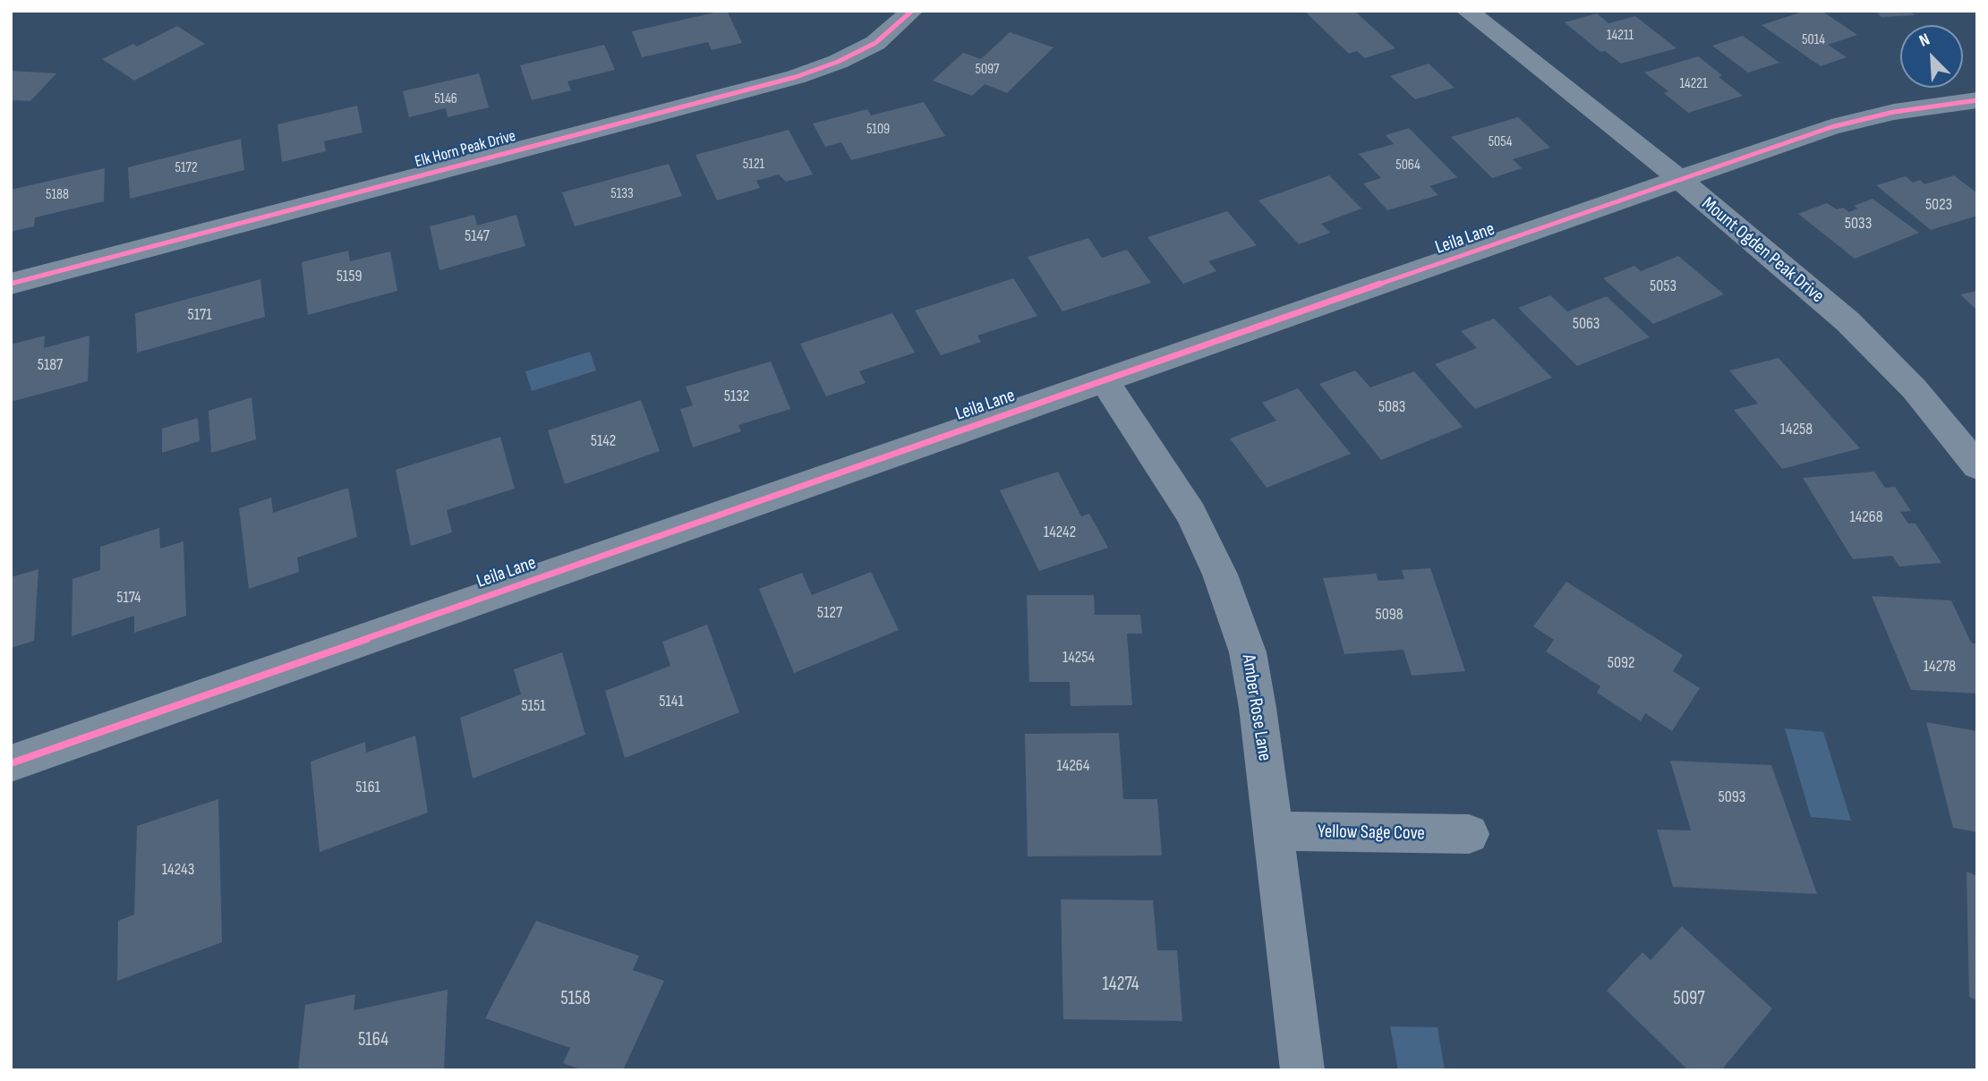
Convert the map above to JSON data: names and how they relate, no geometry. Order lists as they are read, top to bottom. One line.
{"streets":{"street":["Elk Horn Peak Drive","Leila Lane","Mount Ogden Peak Drive","Amber Rose Lane","Yellow Sage Cove"]},"crossings":[["Leila Lane","Mount Ogden Peak Drive"],["Leila Lane","Amber Rose Lane"],["Amber Rose Lane","Yellow Sage Cove"]],"house_numbers":["14211","5014","5097","14221","5146","5109","5054","5121","5064","5172","5133","5188","5023","5033","5147","5159","5053","5171","5063","5187","5132","5083","14258","5142","14268","14242","5174","5127","5098","14254","5092","14278","5141","5151","14264","5161","5093","14243","14274","5158","5097","5164"],"north":"top left"}
